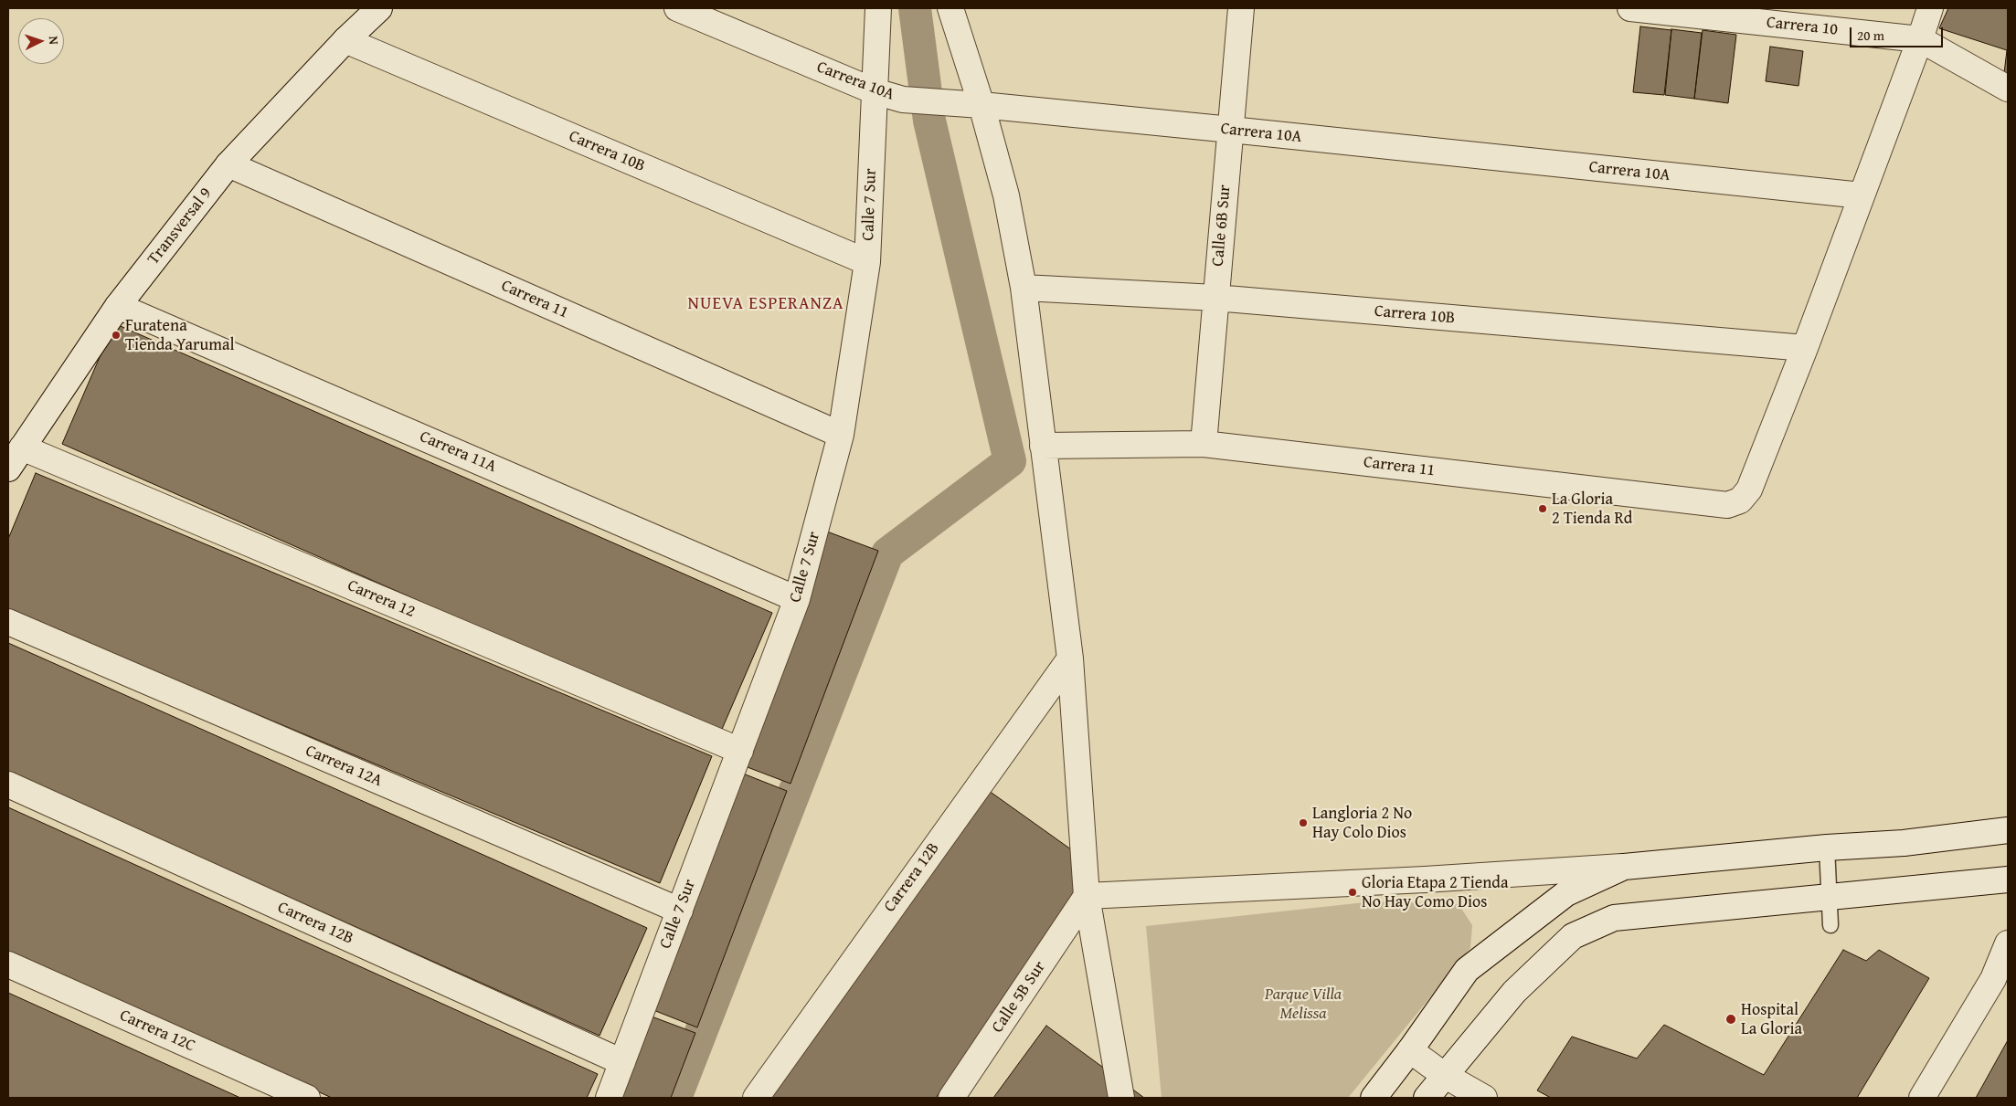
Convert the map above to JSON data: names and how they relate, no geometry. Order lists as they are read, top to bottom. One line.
{"streets":{"street":["Carrera 10","Carrera 10A","Carrera 10B","Calle 7 Sur","Calle 6B Sur","Transversal 9","Carrera 11","Carrera 11A","Carrera 12","Carrera 12A","Carrera 12B","Calle 5B Sur","Carrera 12C"]},"crossings":[["Carrera 10A","Calle 7 Sur"],["Carrera 10A","Calle 6B Sur"],["Carrera 10B","Calle 7 Sur"],["Carrera 10B","Calle 6B Sur"],["Carrera 10B","Transversal 9"],["Carrera 10B","Carrera 11"],["Calle 7 Sur","Carrera 11"],["Calle 7 Sur","Carrera 11A"],["Calle 7 Sur","Carrera 12"],["Calle 7 Sur","Carrera 12A"],["Calle 7 Sur","Carrera 12B"],["Calle 6B Sur","Carrera 11"],["Transversal 9","Carrera 11"],["Transversal 9","Carrera 11A"],["Transversal 9","Carrera 12"]],"districts":["NUEVA ESPERANZA"],"parks":["Parque Villa Melissa"],"places":["Furatena Tienda Yarumal","La Gloria 2 Tienda Rd","Langloria 2 No Hay Colo Dios","Gloria Etapa 2 Tienda No Hay Como Dios","Hospital La Gloria"],"scale_bar":"20 m","north":"right"}
